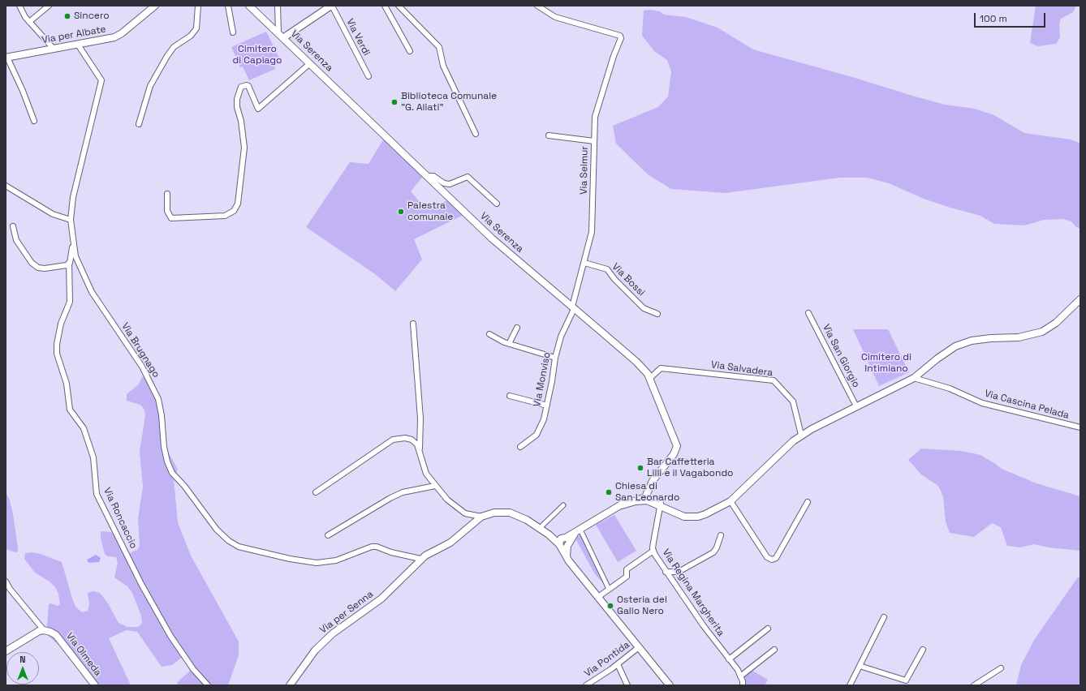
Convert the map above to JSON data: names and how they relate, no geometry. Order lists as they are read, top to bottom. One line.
{"streets":{"street":["Via per Albate","Via Verdi","Via Serenza","Via Selmur","Via Bossi","Via Brugnago","Via San Giorgio","Via Salvadera","Via Monviso","Via Cascina Pelada","Via Roncaccio","Via Regina Margherita","Via per Senna","Via Olmeda","Via Pontida"]},"crossings":[["Via per Albate","Via Brugnago"],["Via Serenza","Via Selmur"],["Via Serenza","Via Salvadera"],["Via Serenza","Via Monviso"],["Via Selmur","Via Bossi"],["Via Selmur","Via Monviso"],["Via Brugnago","Via Roncaccio"],["Via Brugnago","Via per Senna"]],"parks":["Cimitero di Capiago","Cimitero di Intimiano"],"places":["Sincero","Biblioteca Comunale \"G. Aliati\"","Palestra comunale","Bar Caffetteria Lilli e il Vagabondo","Chiesa di San Leonardo","Osteria del Gallo Nero"],"scale_bar":"100 m","north":"top"}
